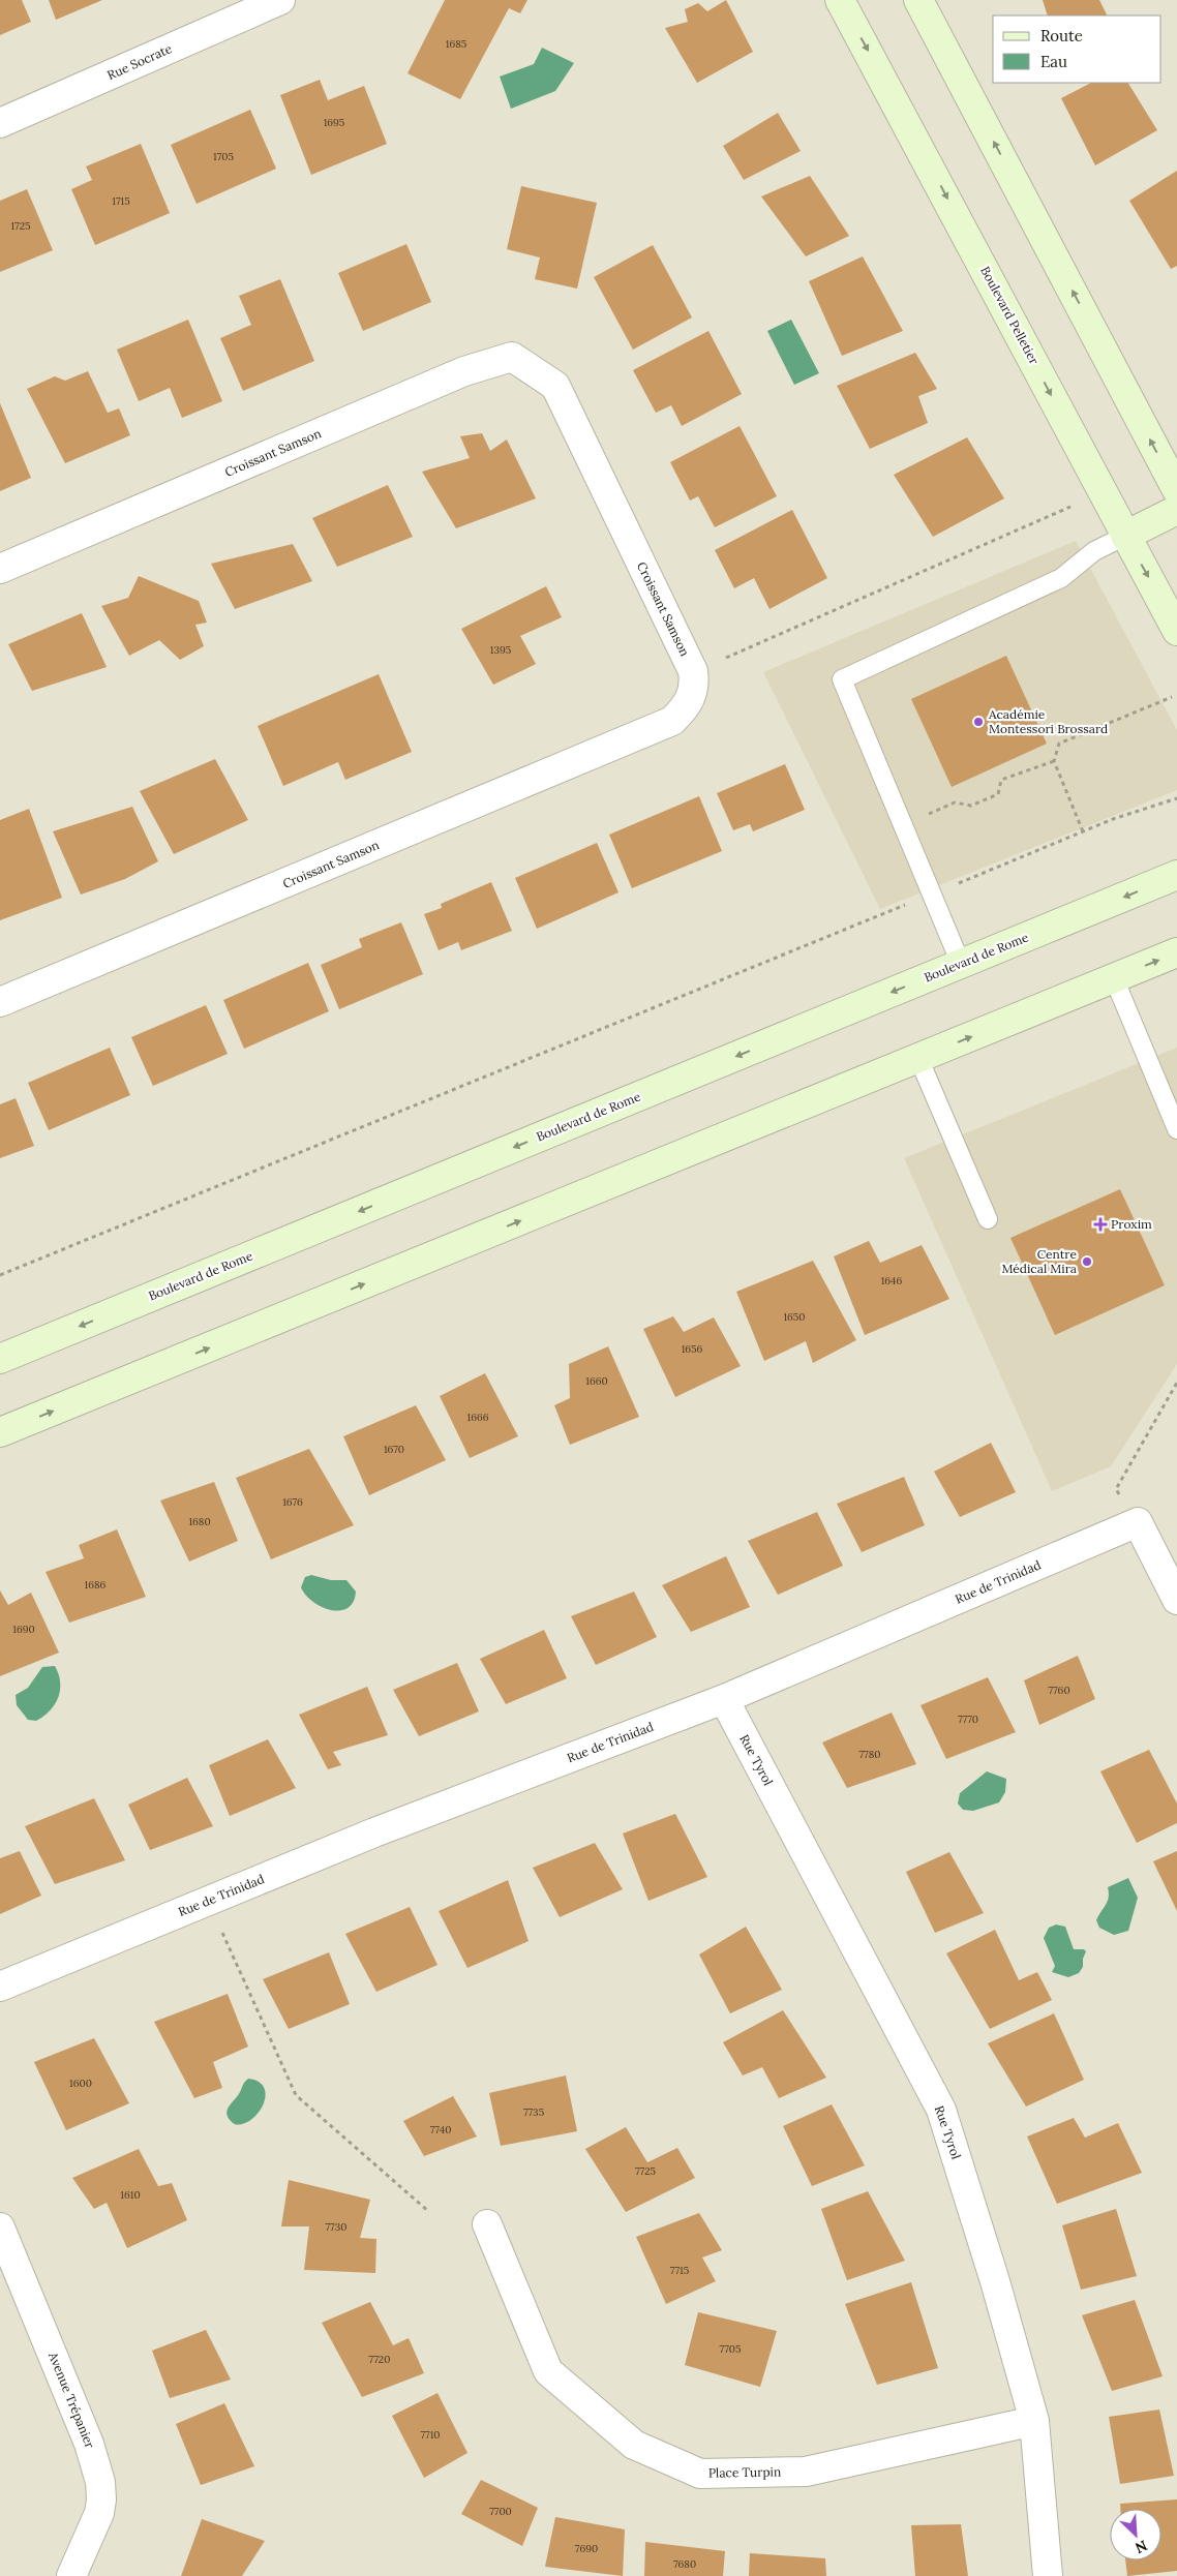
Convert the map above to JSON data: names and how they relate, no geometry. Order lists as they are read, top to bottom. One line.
{"streets":{"main road":["Boulevard Pelletier","Boulevard de Rome"],"street":["Rue Socrate","Croissant Samson","Rue de Trinidad","Rue Tyrol","Avenue Trépanier","Place Turpin"]},"crossings":[["Rue de Trinidad","Rue Tyrol"],["Rue Tyrol","Place Turpin"]],"places":{"other":["Académie Montessori Brossard","Centre Médical Mira"],"health":["Proxim"]},"house_numbers":["1685","1695","1705","1715","1725","1395","1646","1650","1656","1660","1666","1670","1676","1680","1686","1690","7760","7770","7780","1600","7735","7740","7725","1610","7730","7715","7705","7720","7710","7700","7690","7680"],"legend":["Route","Eau"],"north":"bottom right"}
